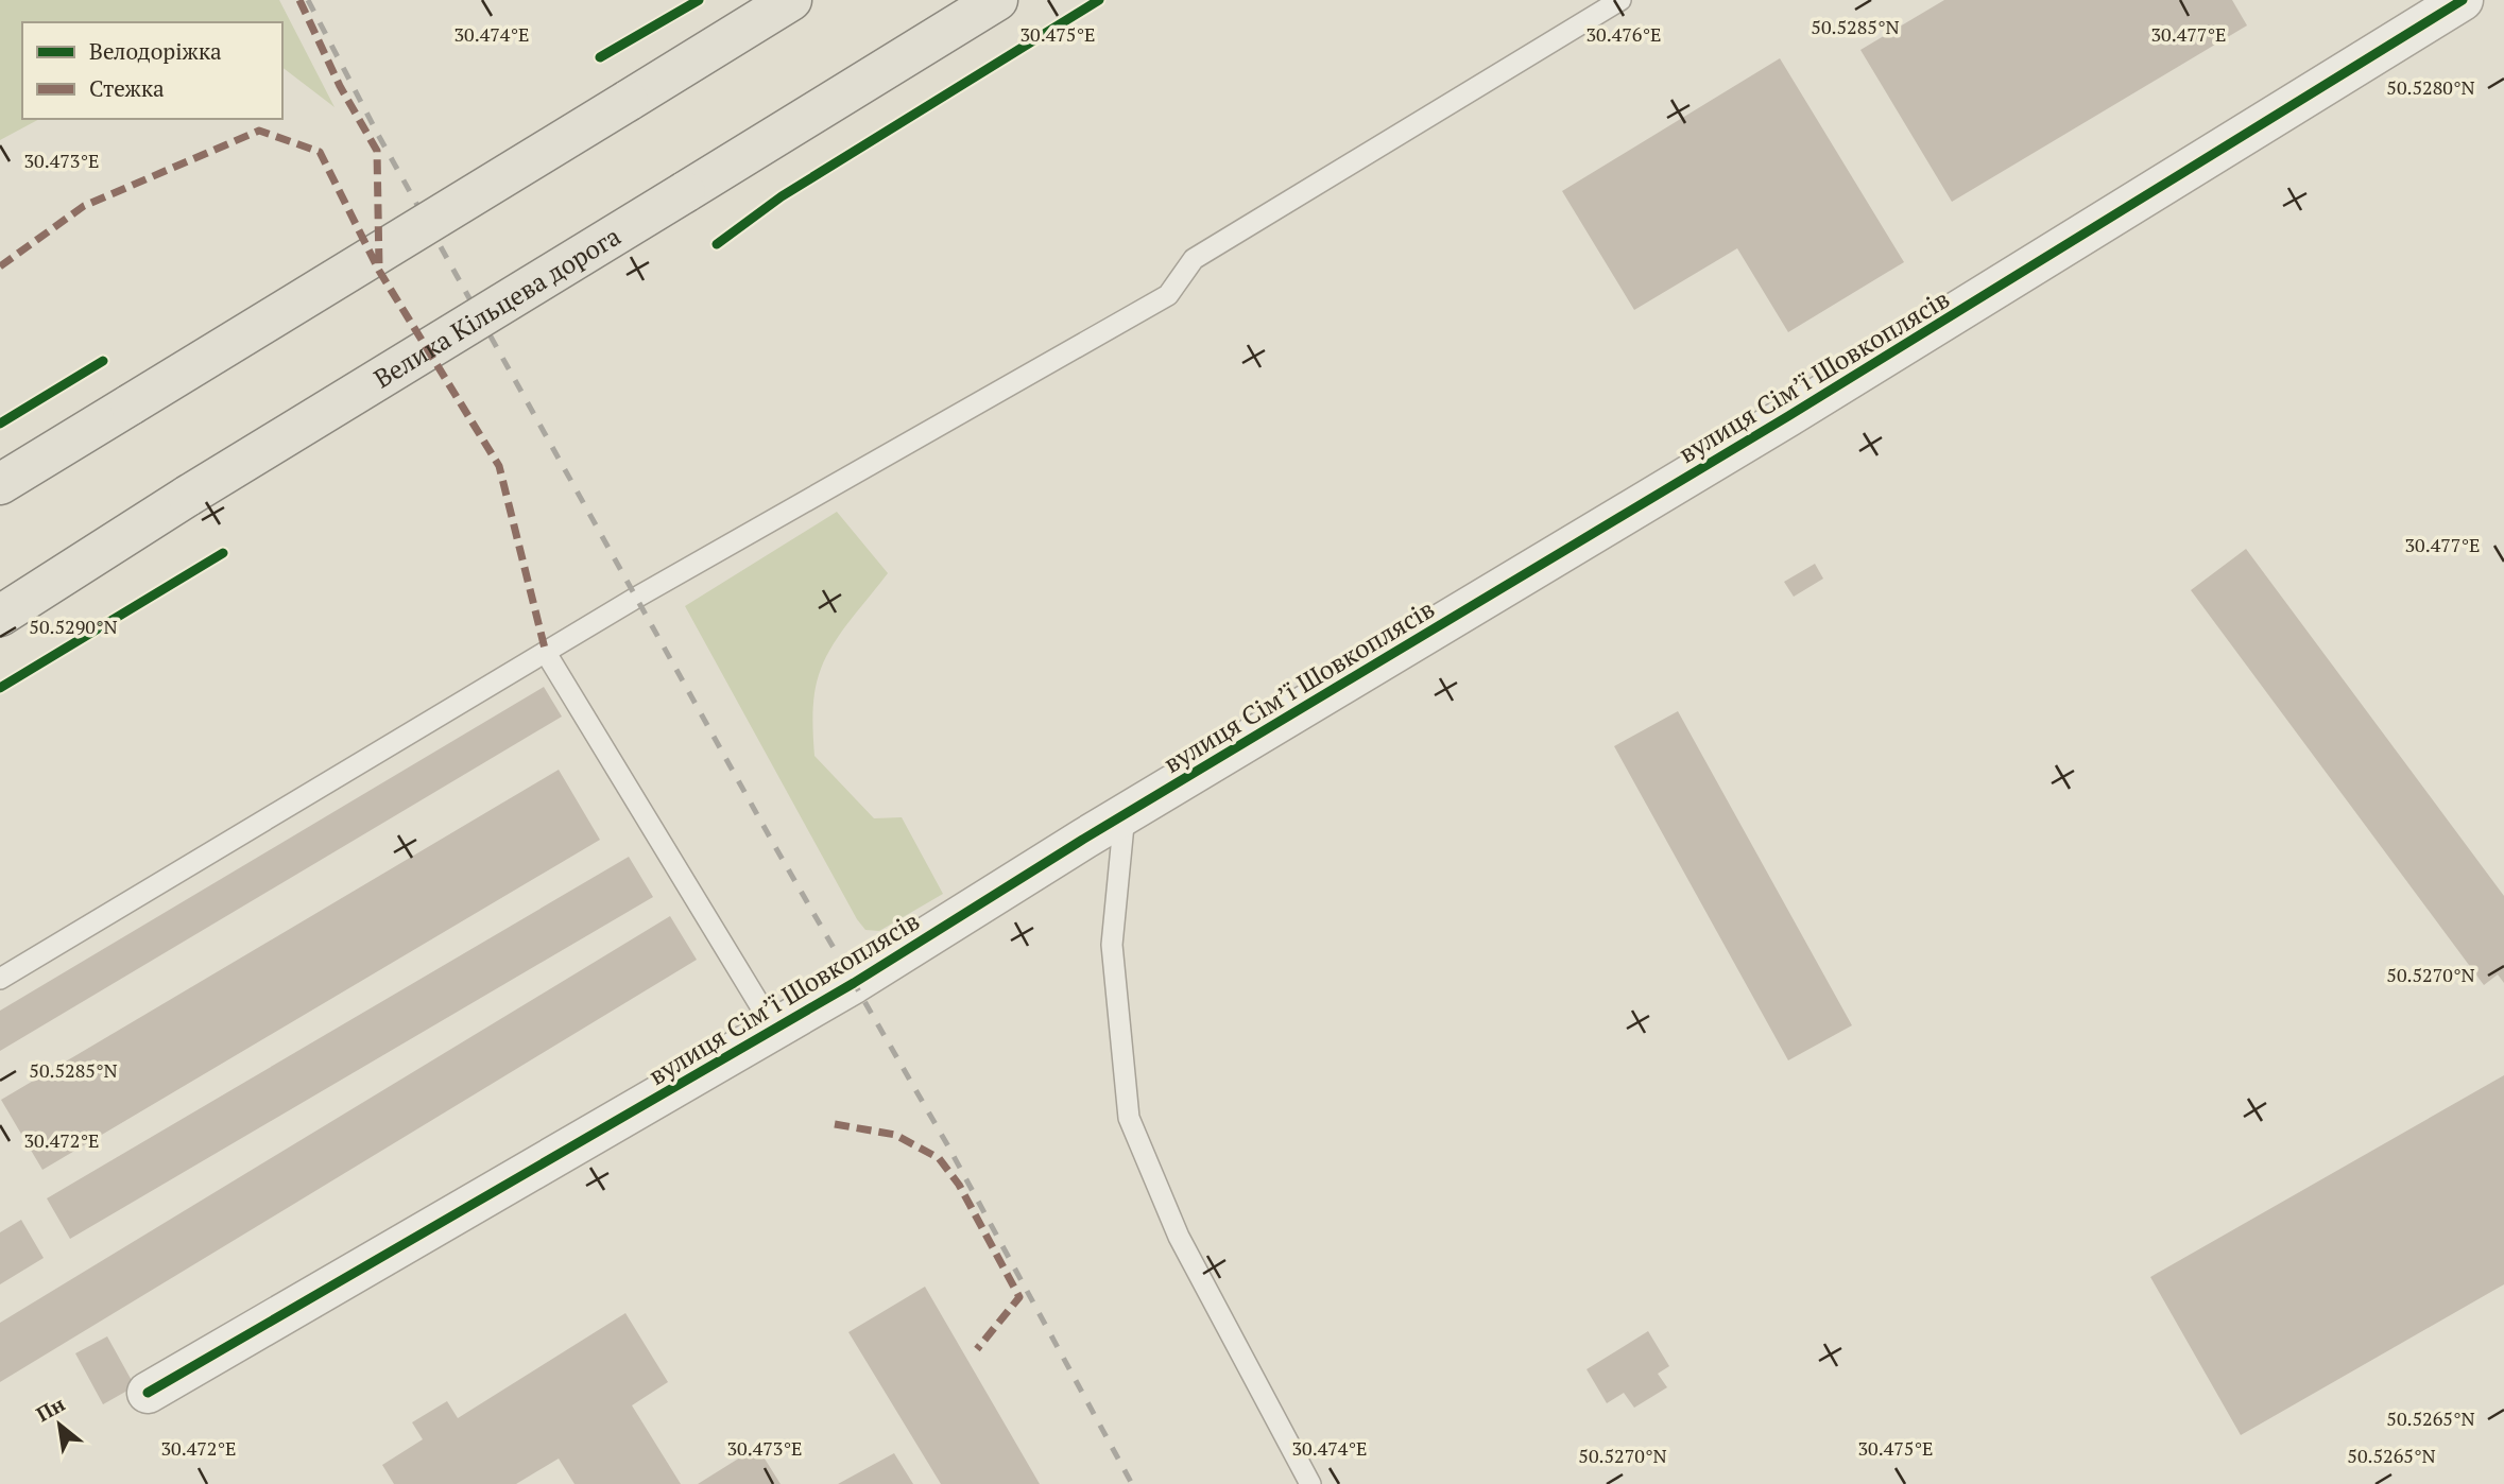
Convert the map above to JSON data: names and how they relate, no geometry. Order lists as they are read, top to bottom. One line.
{"streets":{"main road":["Велика Кільцева дорога"],"street":["вулиця Сімʼї Шовкоплясів"]},"legend":["Велодоріжка","Стежка"],"north":"top left","coordinates":["50.5285°N","30.474°E","30.475°E","30.476°E","30.477°E","50.5280°N","30.473°E","50.5290°N","50.5270°N","30.472°E","50.5265°N"]}
